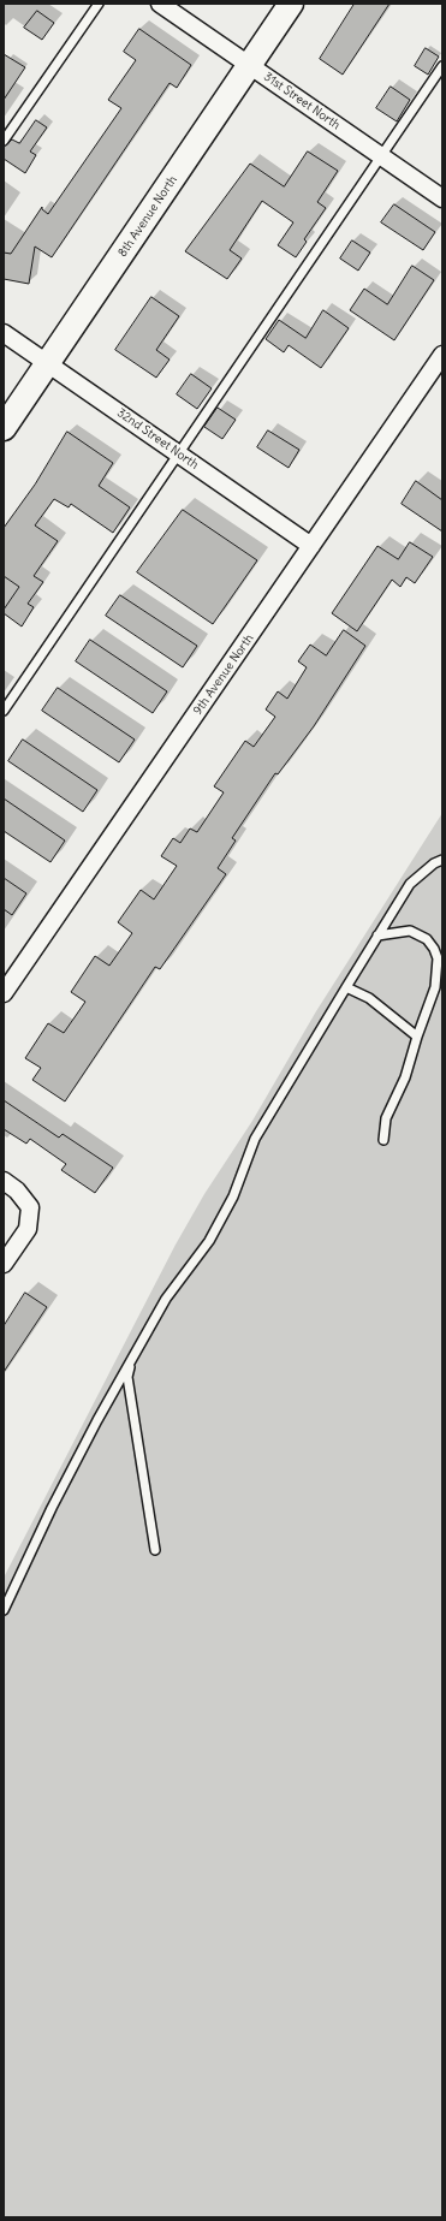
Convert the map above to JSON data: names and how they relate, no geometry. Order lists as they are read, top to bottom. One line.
{"streets":{"street":["31st Street North","8th Avenue North","32nd Street North","9th Avenue North"]},"crossings":[["31st Street North","8th Avenue North"],["8th Avenue North","32nd Street North"],["32nd Street North","9th Avenue North"]]}
